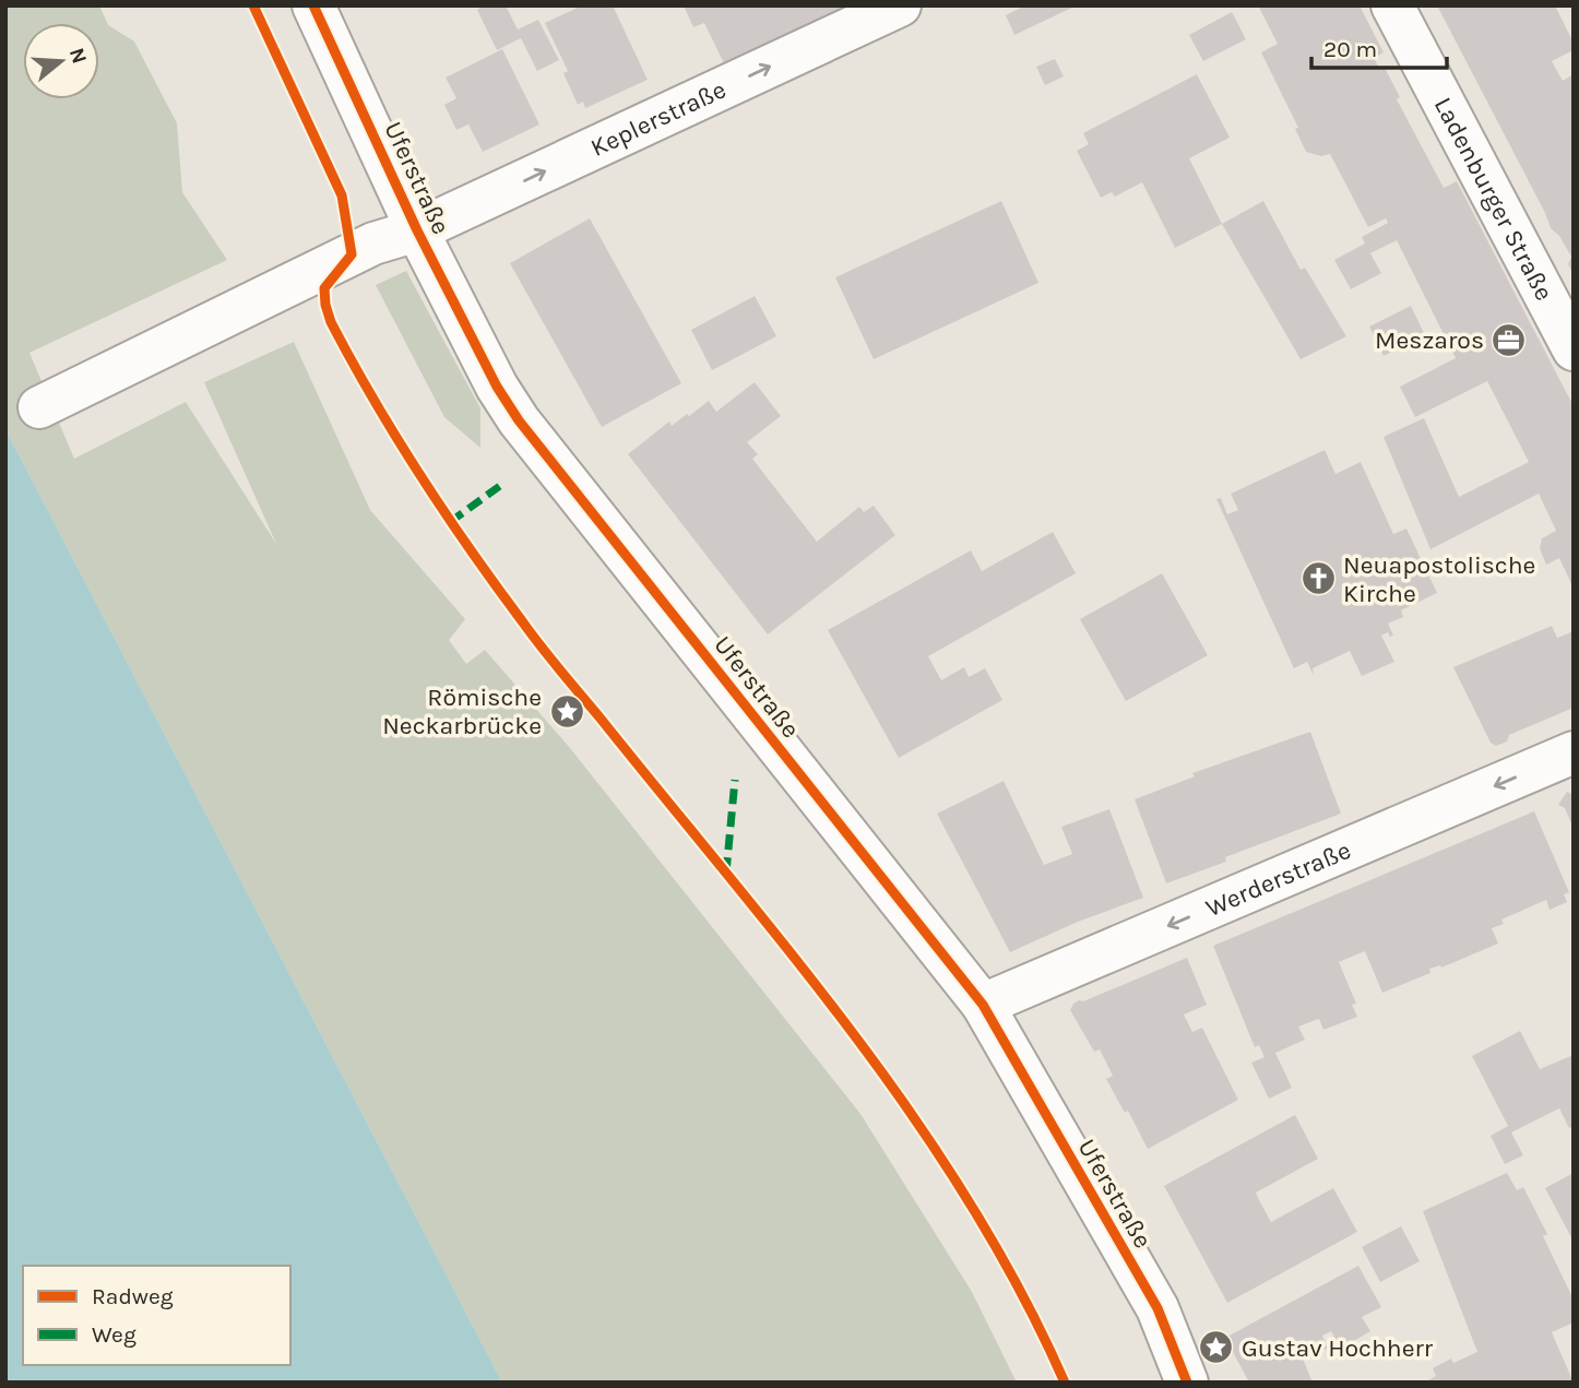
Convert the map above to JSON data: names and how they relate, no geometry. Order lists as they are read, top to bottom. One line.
{"streets":{"street":["Keplerstraße","Uferstraße","Ladenburger Straße","Werderstraße"]},"crossings":[["Keplerstraße","Uferstraße"],["Uferstraße","Werderstraße"]],"one_way":["Keplerstraße","Werderstraße"],"places":{"office":["Meszaros"],"church":["Neuapostolische Kirche"],"place":["Römische Neckarbrücke","Gustav Hochherr"]},"legend":["Radweg","Weg"],"scale_bar":"20 m","north":"right"}
